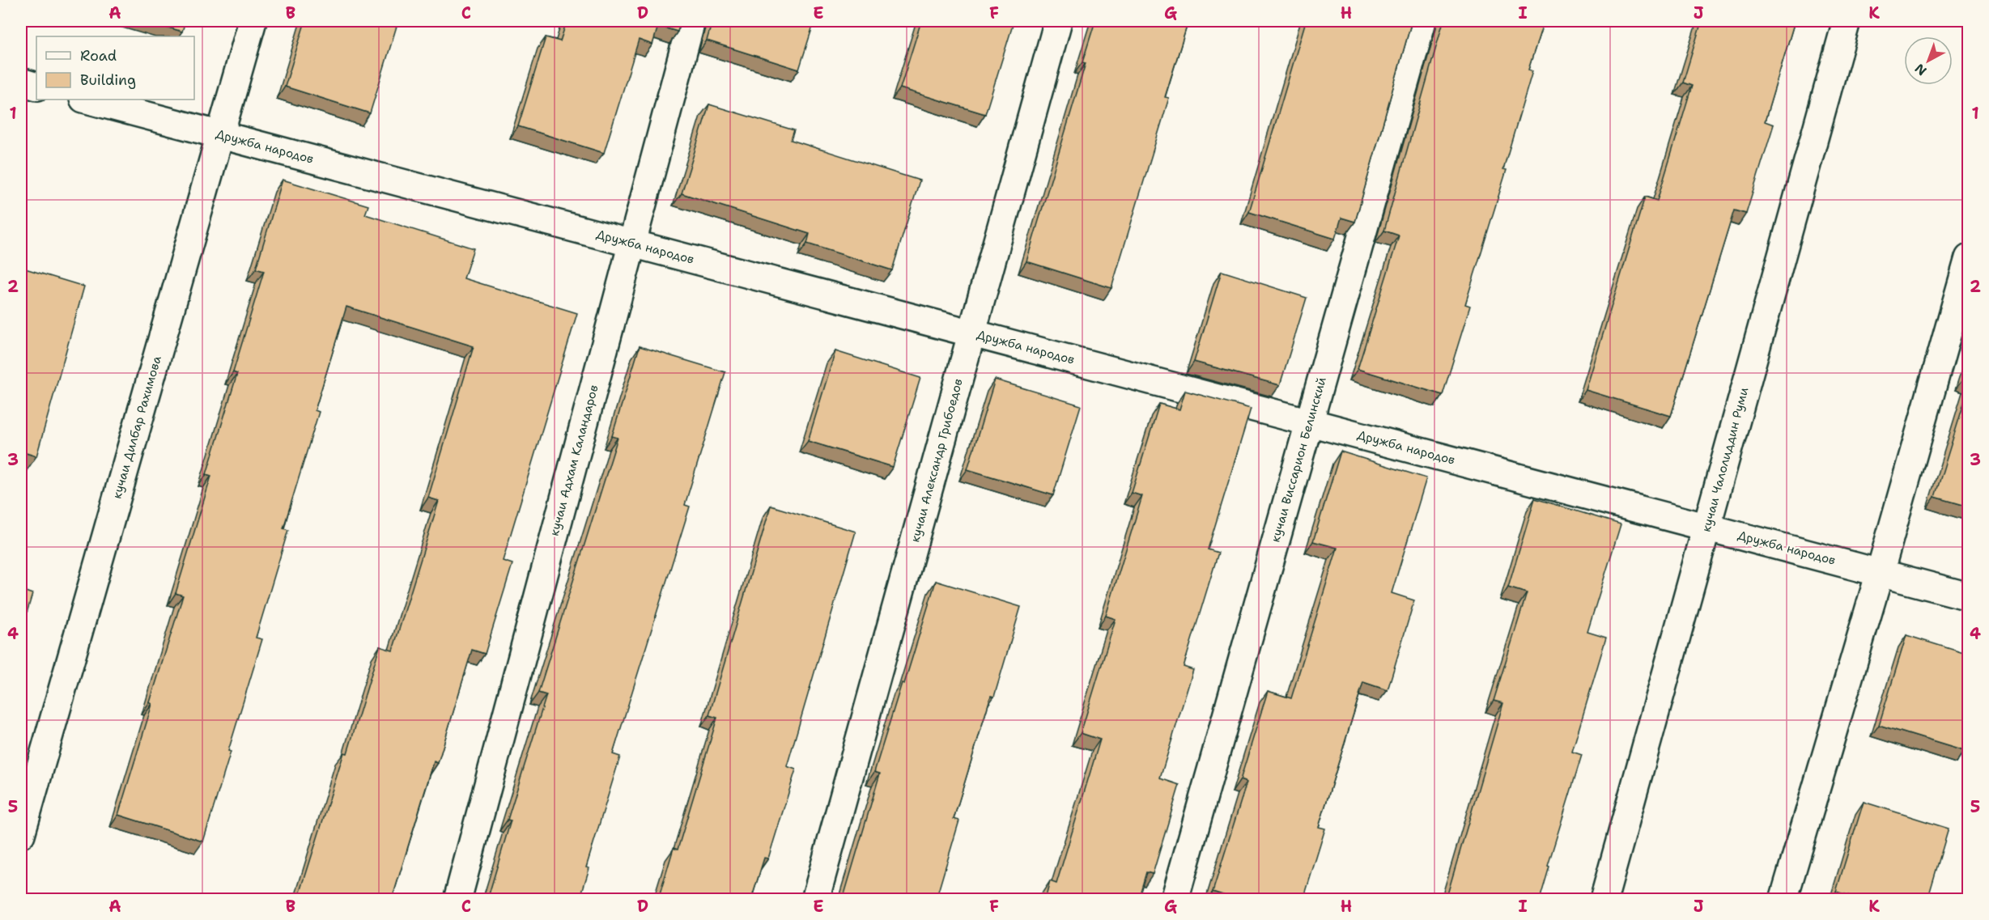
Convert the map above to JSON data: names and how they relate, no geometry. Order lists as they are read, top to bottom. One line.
{"streets":{"street":["Дружба народов","кучаи Дилбар Рахимова","кучаи Виссарион Белинский","кучаи Чалолиддин Руми","кучаи Адхам Каландаров","кучаи Александр Грибоедов"]},"crossings":[["Дружба народов","кучаи Дилбар Рахимова"],["Дружба народов","кучаи Виссарион Белинский"],["Дружба народов","кучаи Чалолиддин Руми"],["Дружба народов","кучаи Адхам Каландаров"],["Дружба народов","кучаи Александр Грибоедов"]],"legend":["Road","Building"],"north":"bottom left","grid":{"columns":["A","B","C","D","E","F","G","H","I","J","K"],"rows":["1","2","3","4","5"]}}
